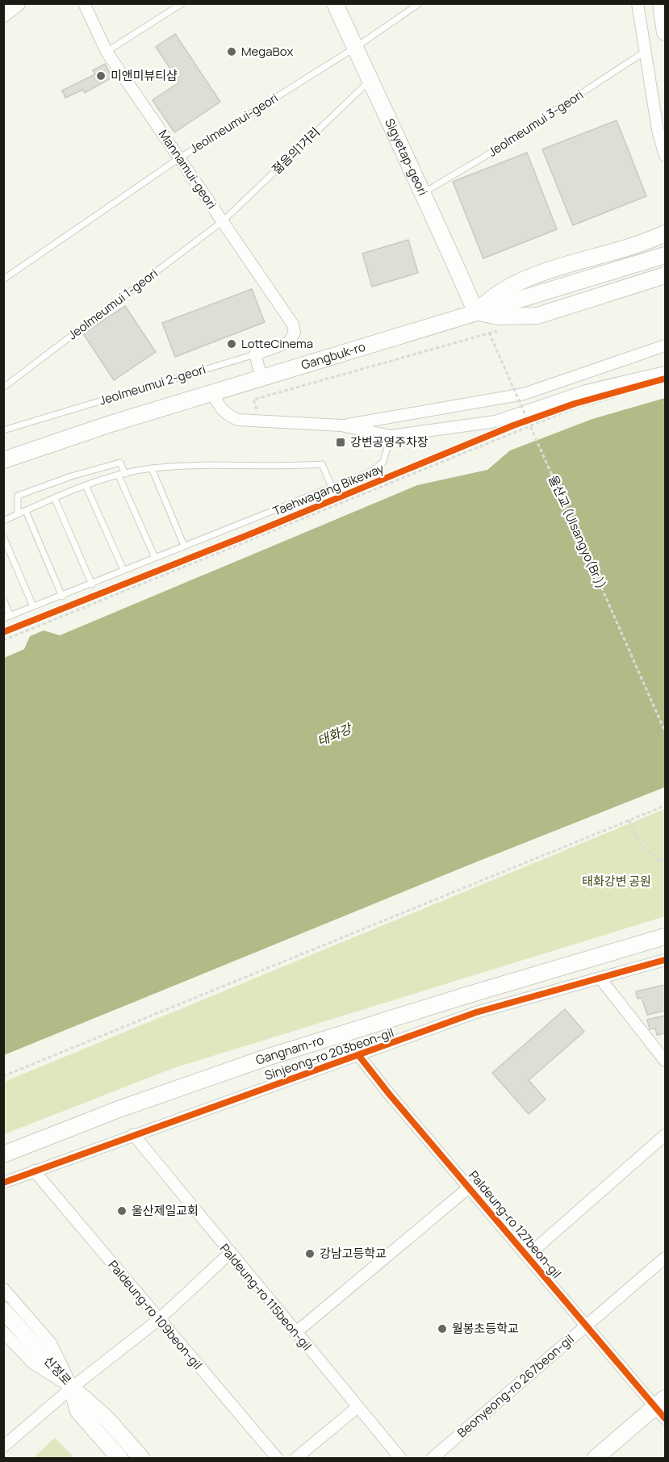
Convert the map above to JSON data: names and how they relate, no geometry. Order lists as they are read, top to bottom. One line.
{"streets":{"main road":["Sigyetap-geori","Gangbuk-ro","Gangnam-ro","신정로"],"street":["Mannamui-geori","Jeolmeumui 2-geori","Sinjeong-ro 203beon-gil","Paldeung-ro 127beon-gil","Paldeung-ro 115beon-gil","Paldeung-ro 109beon-gil","Beonyeong-ro 267beon-gil"],"lane":["Jeolmeumui-geori","Jeolmeumui 3-geori","젊음의1거리","Jeolmeumui 1-geori"],"path":["울산교 (Ulsangyo(Br.))"],"cycle path":["Taehwagang Bikeway"]},"crossings":[["Jeolmeumui-geori","Sigyetap-geori"],["Jeolmeumui-geori","Mannamui-geori"],["Jeolmeumui 3-geori","Sigyetap-geori"],["젊음의1거리","Sigyetap-geori"],["젊음의1거리","Mannamui-geori"],["젊음의1거리","Jeolmeumui 1-geori"],["Sigyetap-geori","Gangbuk-ro"],["Mannamui-geori","Jeolmeumui 1-geori"],["Mannamui-geori","Jeolmeumui 2-geori"],["Sinjeong-ro 203beon-gil","Paldeung-ro 127beon-gil"],["Sinjeong-ro 203beon-gil","Paldeung-ro 115beon-gil"],["Sinjeong-ro 203beon-gil","Paldeung-ro 109beon-gil"],["Paldeung-ro 127beon-gil","Beonyeong-ro 267beon-gil"]],"water":["태화강"],"parks":["태화강변 공원"],"places":{"other":["MegaBox","미앤미뷰티샵","LotteCinema","울산제일교회","강남고등학교","월봉초등학교"],"transit":["강변공영주차장"]}}
